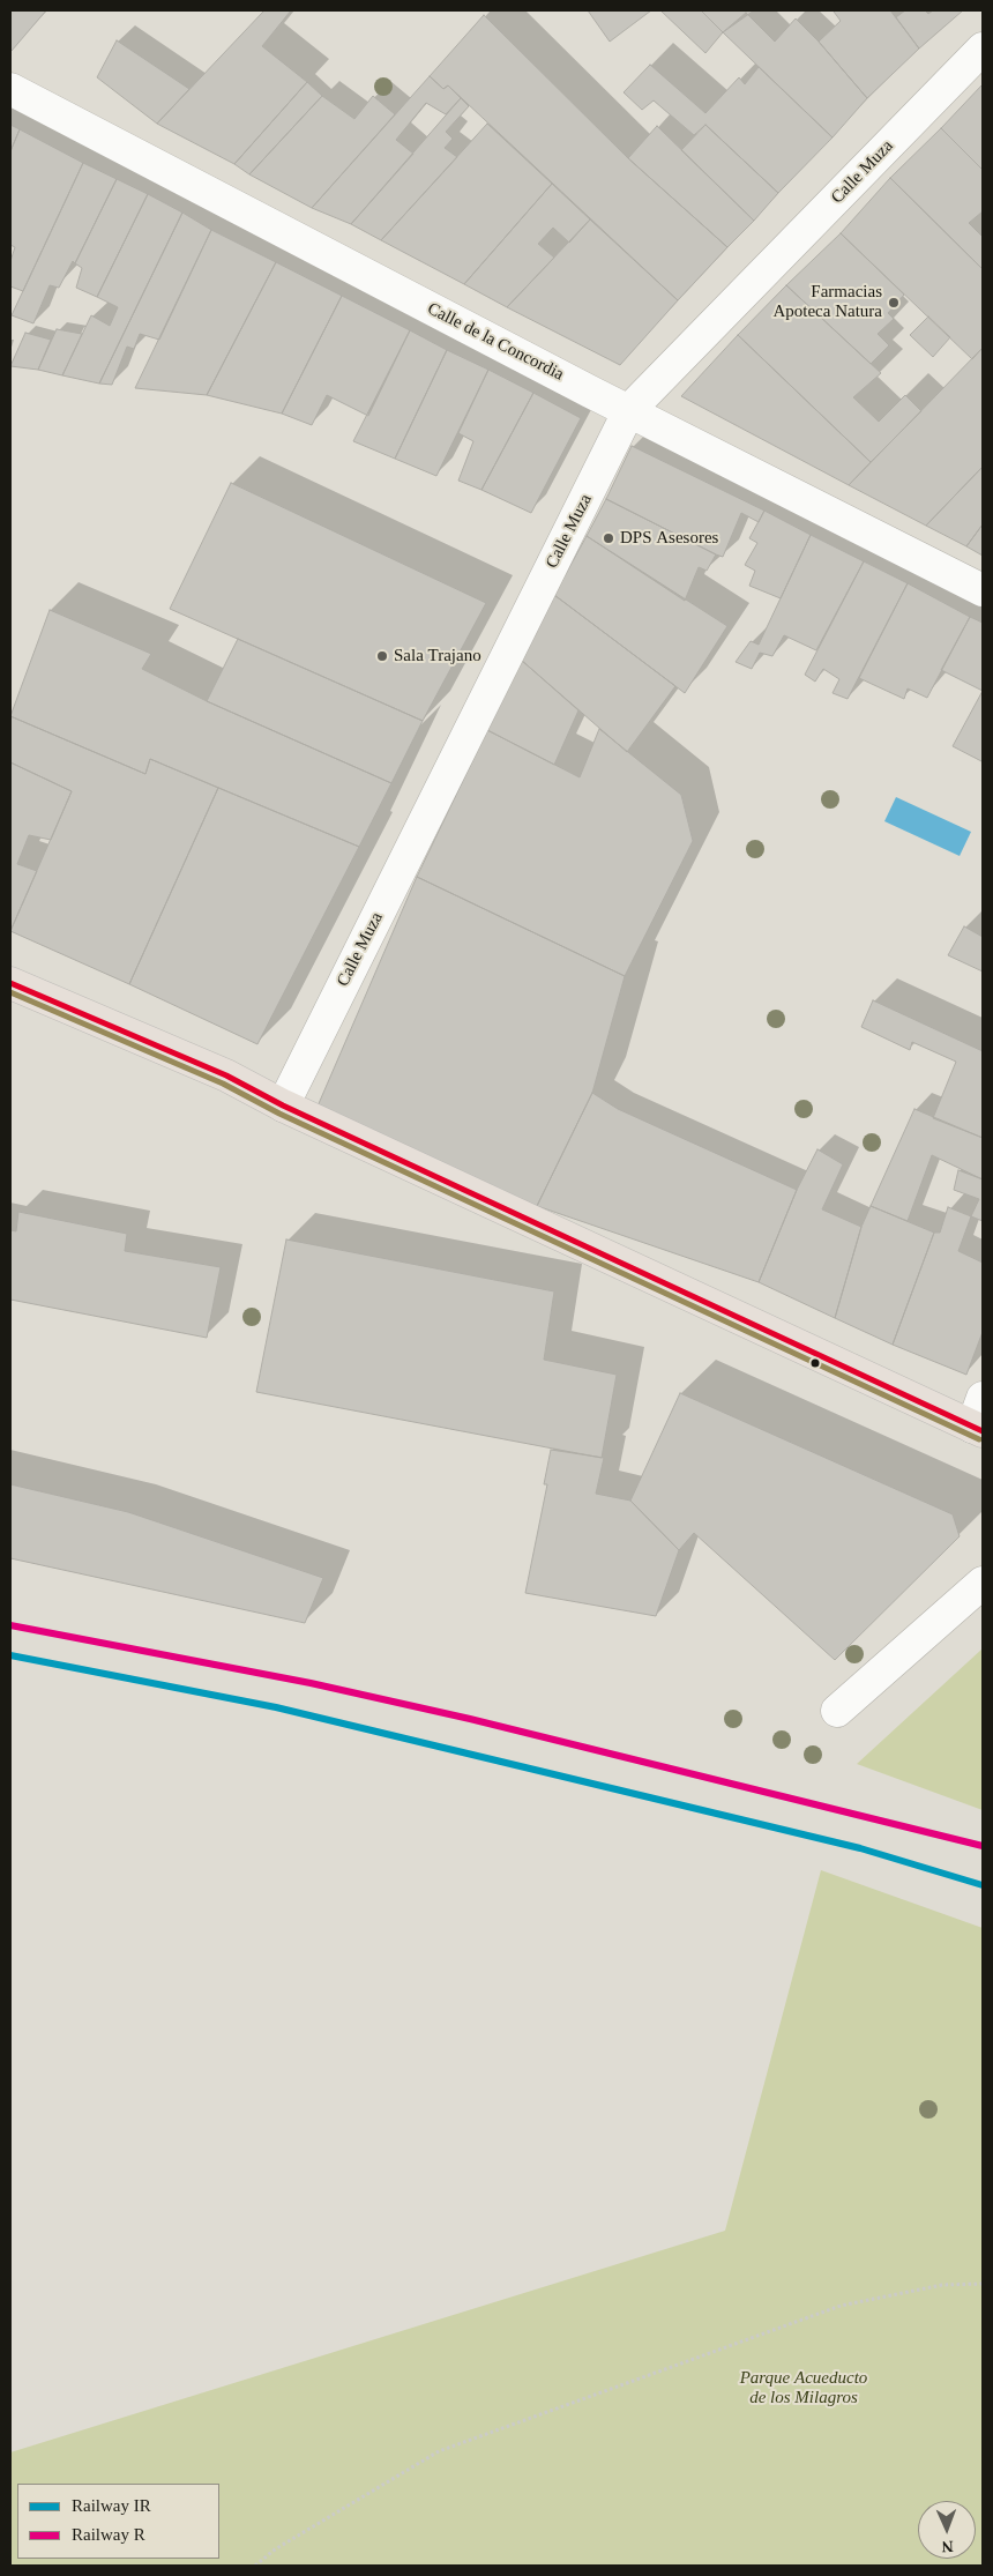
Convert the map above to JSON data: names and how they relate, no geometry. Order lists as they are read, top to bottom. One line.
{"streets":{"street":["Calle Muza","Calle de la Concordia"]},"crossings":[["Calle Muza","Calle de la Concordia"]],"parks":["Parque Acueducto de los Milagros"],"places":["Farmacias Apoteca Natura","DPS Asesores","Sala Trajano"],"lines":["rail line R","rail line IR"],"legend":["Railway IR","Railway R"],"north":"bottom"}
